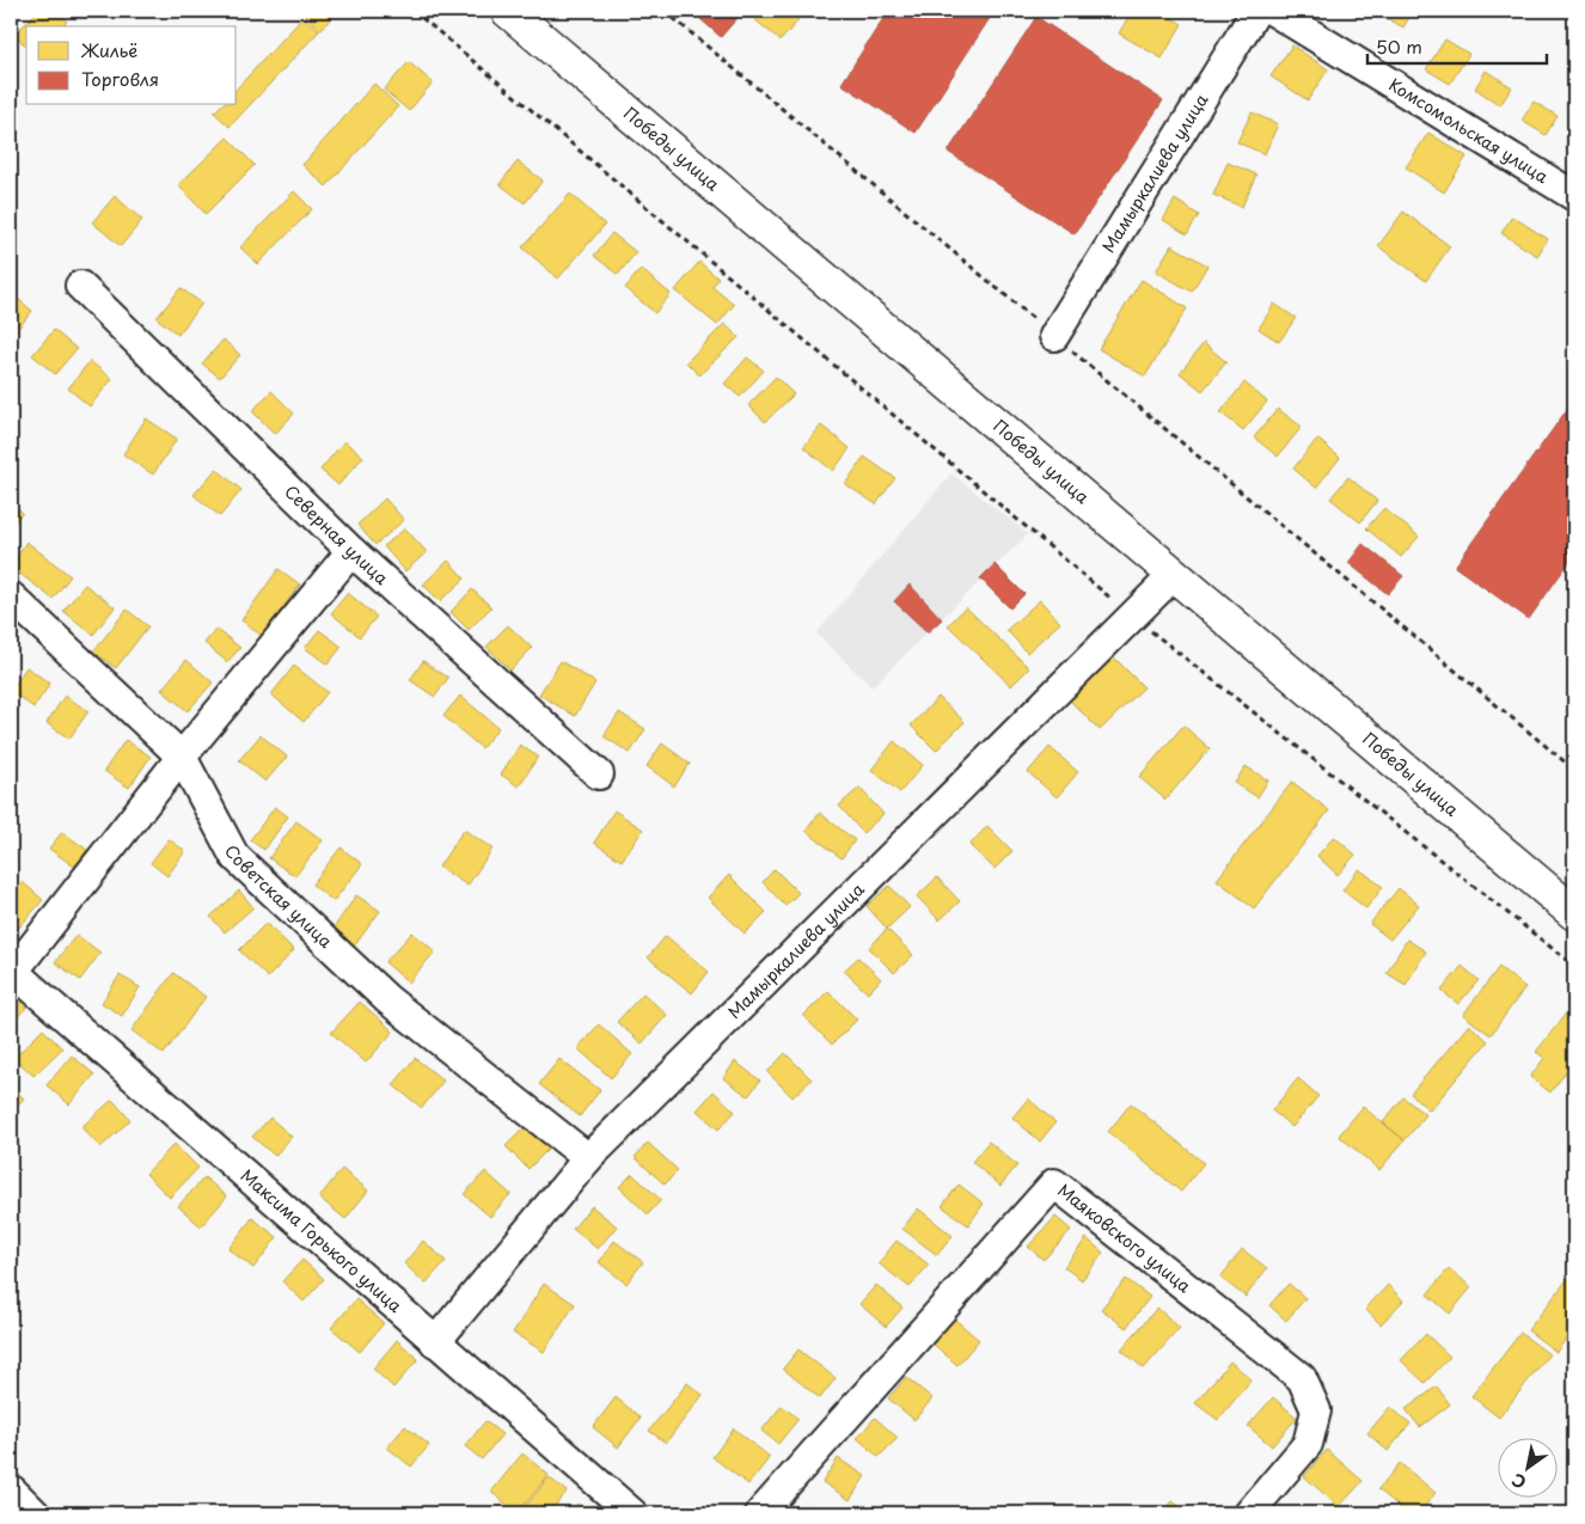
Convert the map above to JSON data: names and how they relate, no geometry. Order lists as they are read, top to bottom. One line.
{"streets":{"main road":["Победы улица"],"street":["Комсомольская улица","Мамыркалиева улица","Северная улица","Советская улица","Маяковского улица","Максима Горького улица"]},"crossings":[["Победы улица","Мамыркалиева улица"],["Мамыркалиева улица","Советская улица"],["Мамыркалиева улица","Максима Горького улица"]],"legend":["Жильё","Торговля"],"scale_bar":"50 m","north":"bottom left"}
